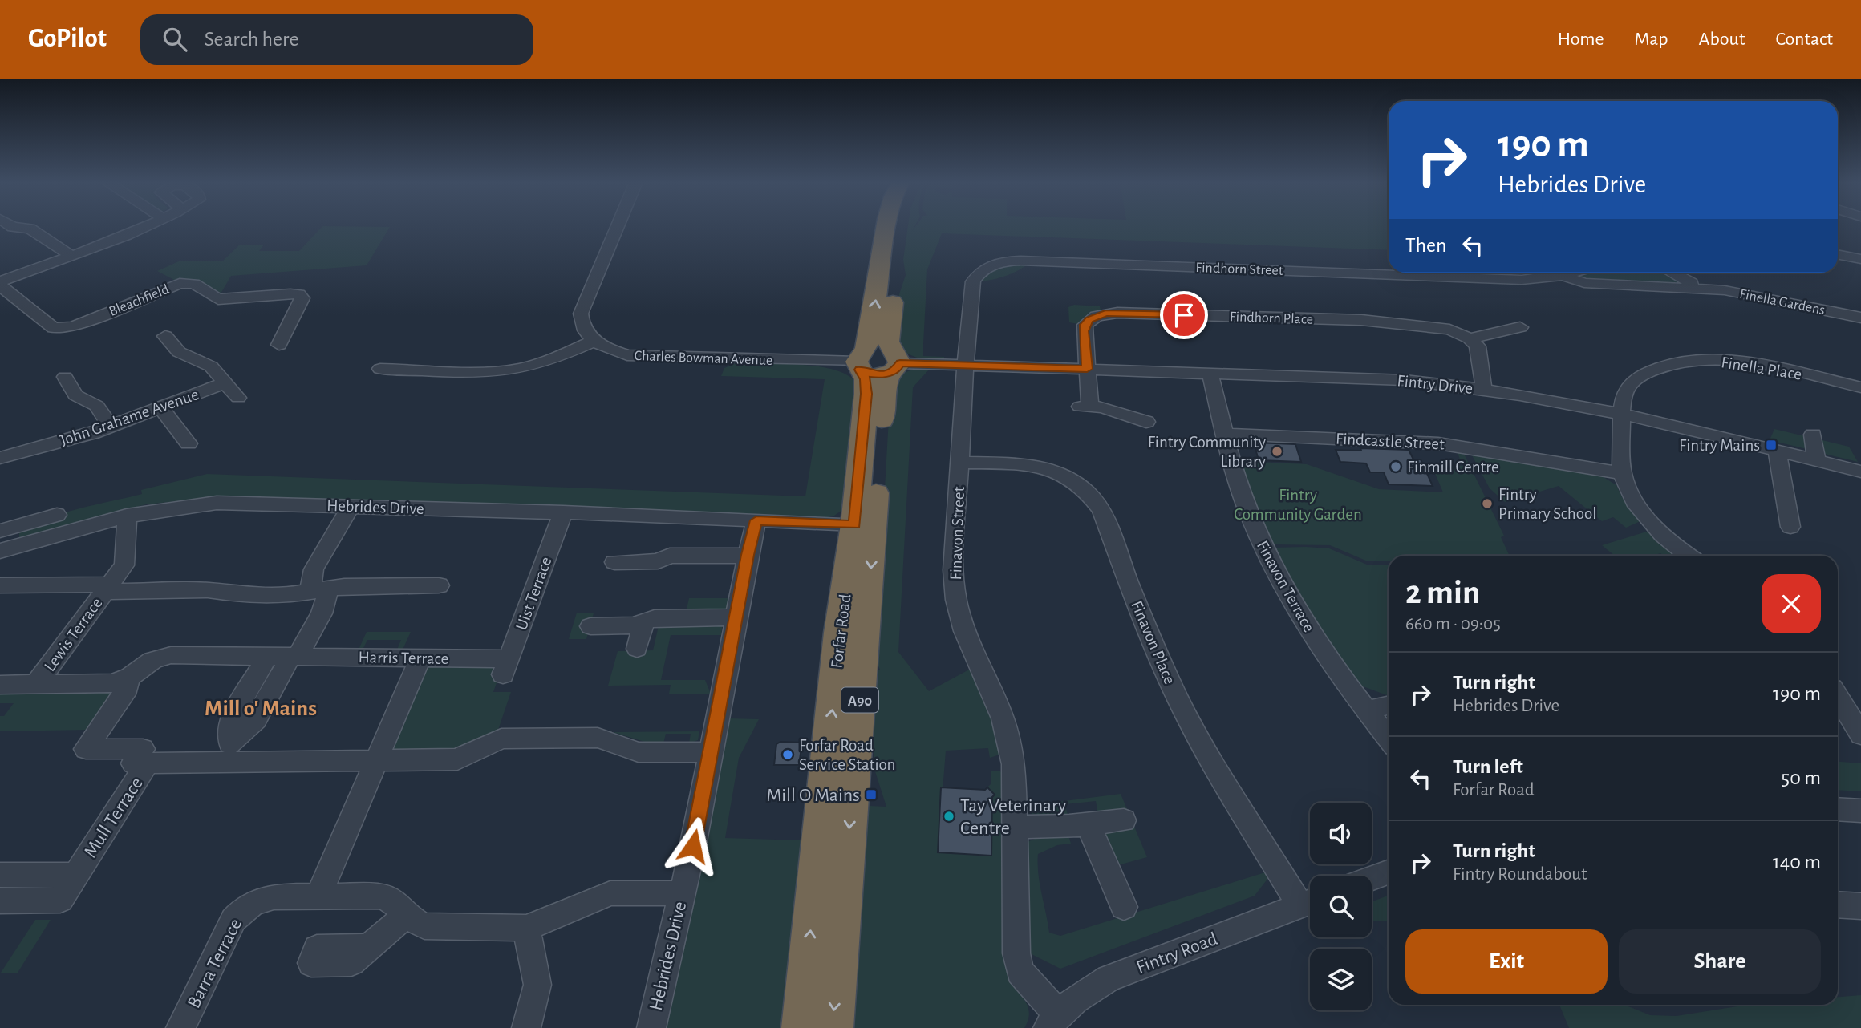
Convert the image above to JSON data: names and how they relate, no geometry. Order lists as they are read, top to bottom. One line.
{"streets":{"highway":["Forfar Road","A90"],"street":["Findhorn Street","Bleachfield","Finella Gardens","Findhorn Place","Charles Bowman Avenue","Finella Place","Fintry Drive","John Grahame Avenue","Findcastle Street","Hebrides Drive","Finavon Street","Finavon Terrace","Uist Terrace","Lewis Terrace","Finavon Place","Harris Terrace","Mull Terrace","Fintry Road","Barra Terrace"]},"crossings":[["Findhorn Street","Finella Gardens"],["Findhorn Street","Fintry Drive"],["Findhorn Street","Finavon Street"],["Findhorn Place","Fintry Drive"],["Charles Bowman Avenue","Fintry Drive"],["Charles Bowman Avenue","Forfar Road"],["Finella Place","Fintry Drive"],["Finella Place","Findcastle Street"],["Fintry Drive","Finavon Street"],["Fintry Drive","Finavon Terrace"],["Fintry Drive","Forfar Road"],["Findcastle Street","Finavon Terrace"],["Hebrides Drive","Uist Terrace"],["Hebrides Drive","Forfar Road"],["Hebrides Drive","Lewis Terrace"],["Finavon Street","Finavon Place"],["Finavon Street","Fintry Road"],["Uist Terrace","Harris Terrace"],["Finavon Place","Fintry Road"],["Harris Terrace","Mull Terrace"]],"districts":["Mill o' Mains"],"parks":["Fintry Community Garden"],"places":{"transit":["Fintry Mains","Mill O Mains"],"other":["Fintry Community Library","Finmill Centre","Fintry Primary School","Forfar Road Service Station","Tay Veterinary Centre"]},"page":{"header":"GoPilot","search":"Search here","nav":["Home","Map","About","Contact"],"turn":["190 m","Hebrides Drive"],"then":"Then","heading":["2 min","660 m · 09:05"],"list":[{"name":"Turn right","note":"Hebrides Drive","value":"190 m"},{"name":"Turn left","note":"Forfar Road","value":"50 m"},{"name":"Turn right","note":"Fintry Roundabout","value":"140 m"}],"buttons":["Exit","Share"]}}
